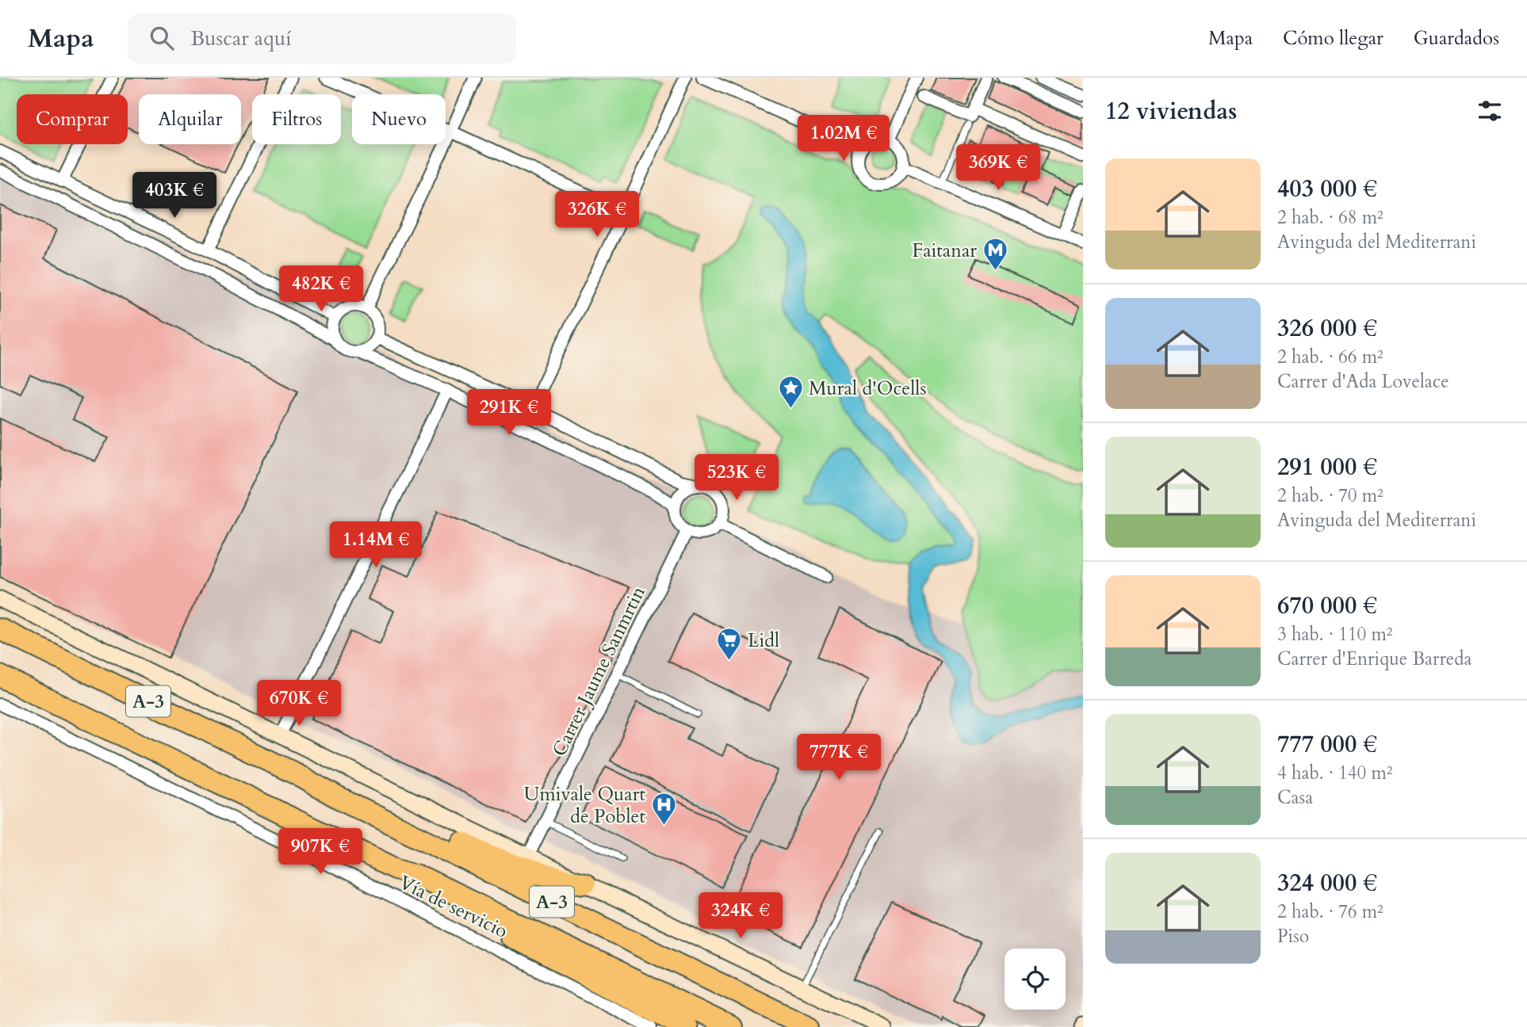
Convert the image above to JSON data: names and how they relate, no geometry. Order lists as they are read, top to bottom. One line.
{"streets":{"highway":["A-3"],"street":["Carrer Jaume Sanmrtin","Vía de servicio"]},"places":{"metro station":["Faitanar"],"place":["Mural d'Ocells"],"supermarket":["Lidl"],"hospital":["Umivale Quart de Poblet"]},"page":{"header":"Mapa","search":"Buscar aquí","nav":["Mapa","Cómo llegar","Guardados"],"heading":"12 viviendas","chip":["Comprar","Alquilar","Filtros","Nuevo"],"price":["1.02M €","369K €","403K €","326K €","482K €","291K €","523K €","1.14M €","670K €","777K €","907K €","324K €"],"list":[{"name":"403 000 €","note":"2 hab. · 68 m² · Avinguda del Mediterrani"},{"name":"326 000 €","note":"2 hab. · 66 m² · Carrer d'Ada Lovelace"},{"name":"291 000 €","note":"2 hab. · 70 m² · Avinguda del Mediterrani"},{"name":"670 000 €","note":"3 hab. · 110 m² · Carrer d'Enrique Barreda"},{"name":"777 000 €","note":"4 hab. · 140 m² · Casa"},{"name":"324 000 €","note":"2 hab. · 76 m² · Piso"}]}}
